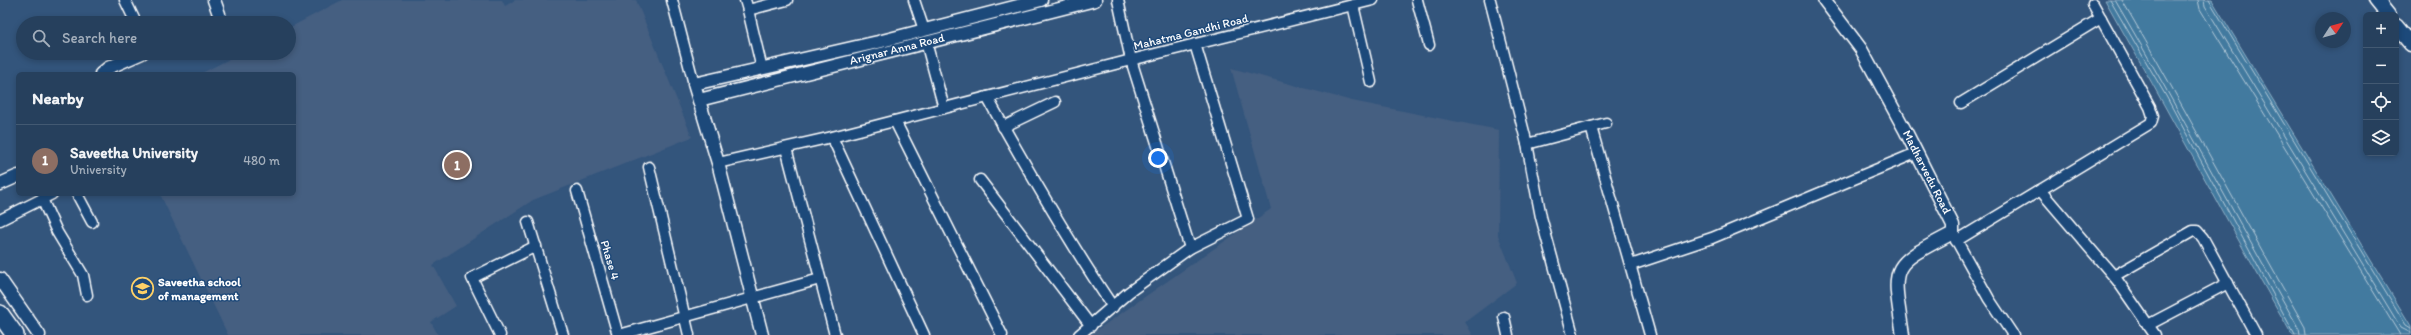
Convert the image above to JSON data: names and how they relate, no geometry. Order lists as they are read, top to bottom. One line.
{"streets":{"street":["Mahatma Gandhi Road","Arignar Anna Road","Madharvedu Road","Phase 4"]},"places":{"school or university":["Saveetha school of management"]},"north":"top right","page":{"map_buttons":["+","−"],"search":"Search here","heading":"Nearby","list":[{"mark":"1","name":"Saveetha University","note":"University","value":"480 m"}],"pins":"1"}}
